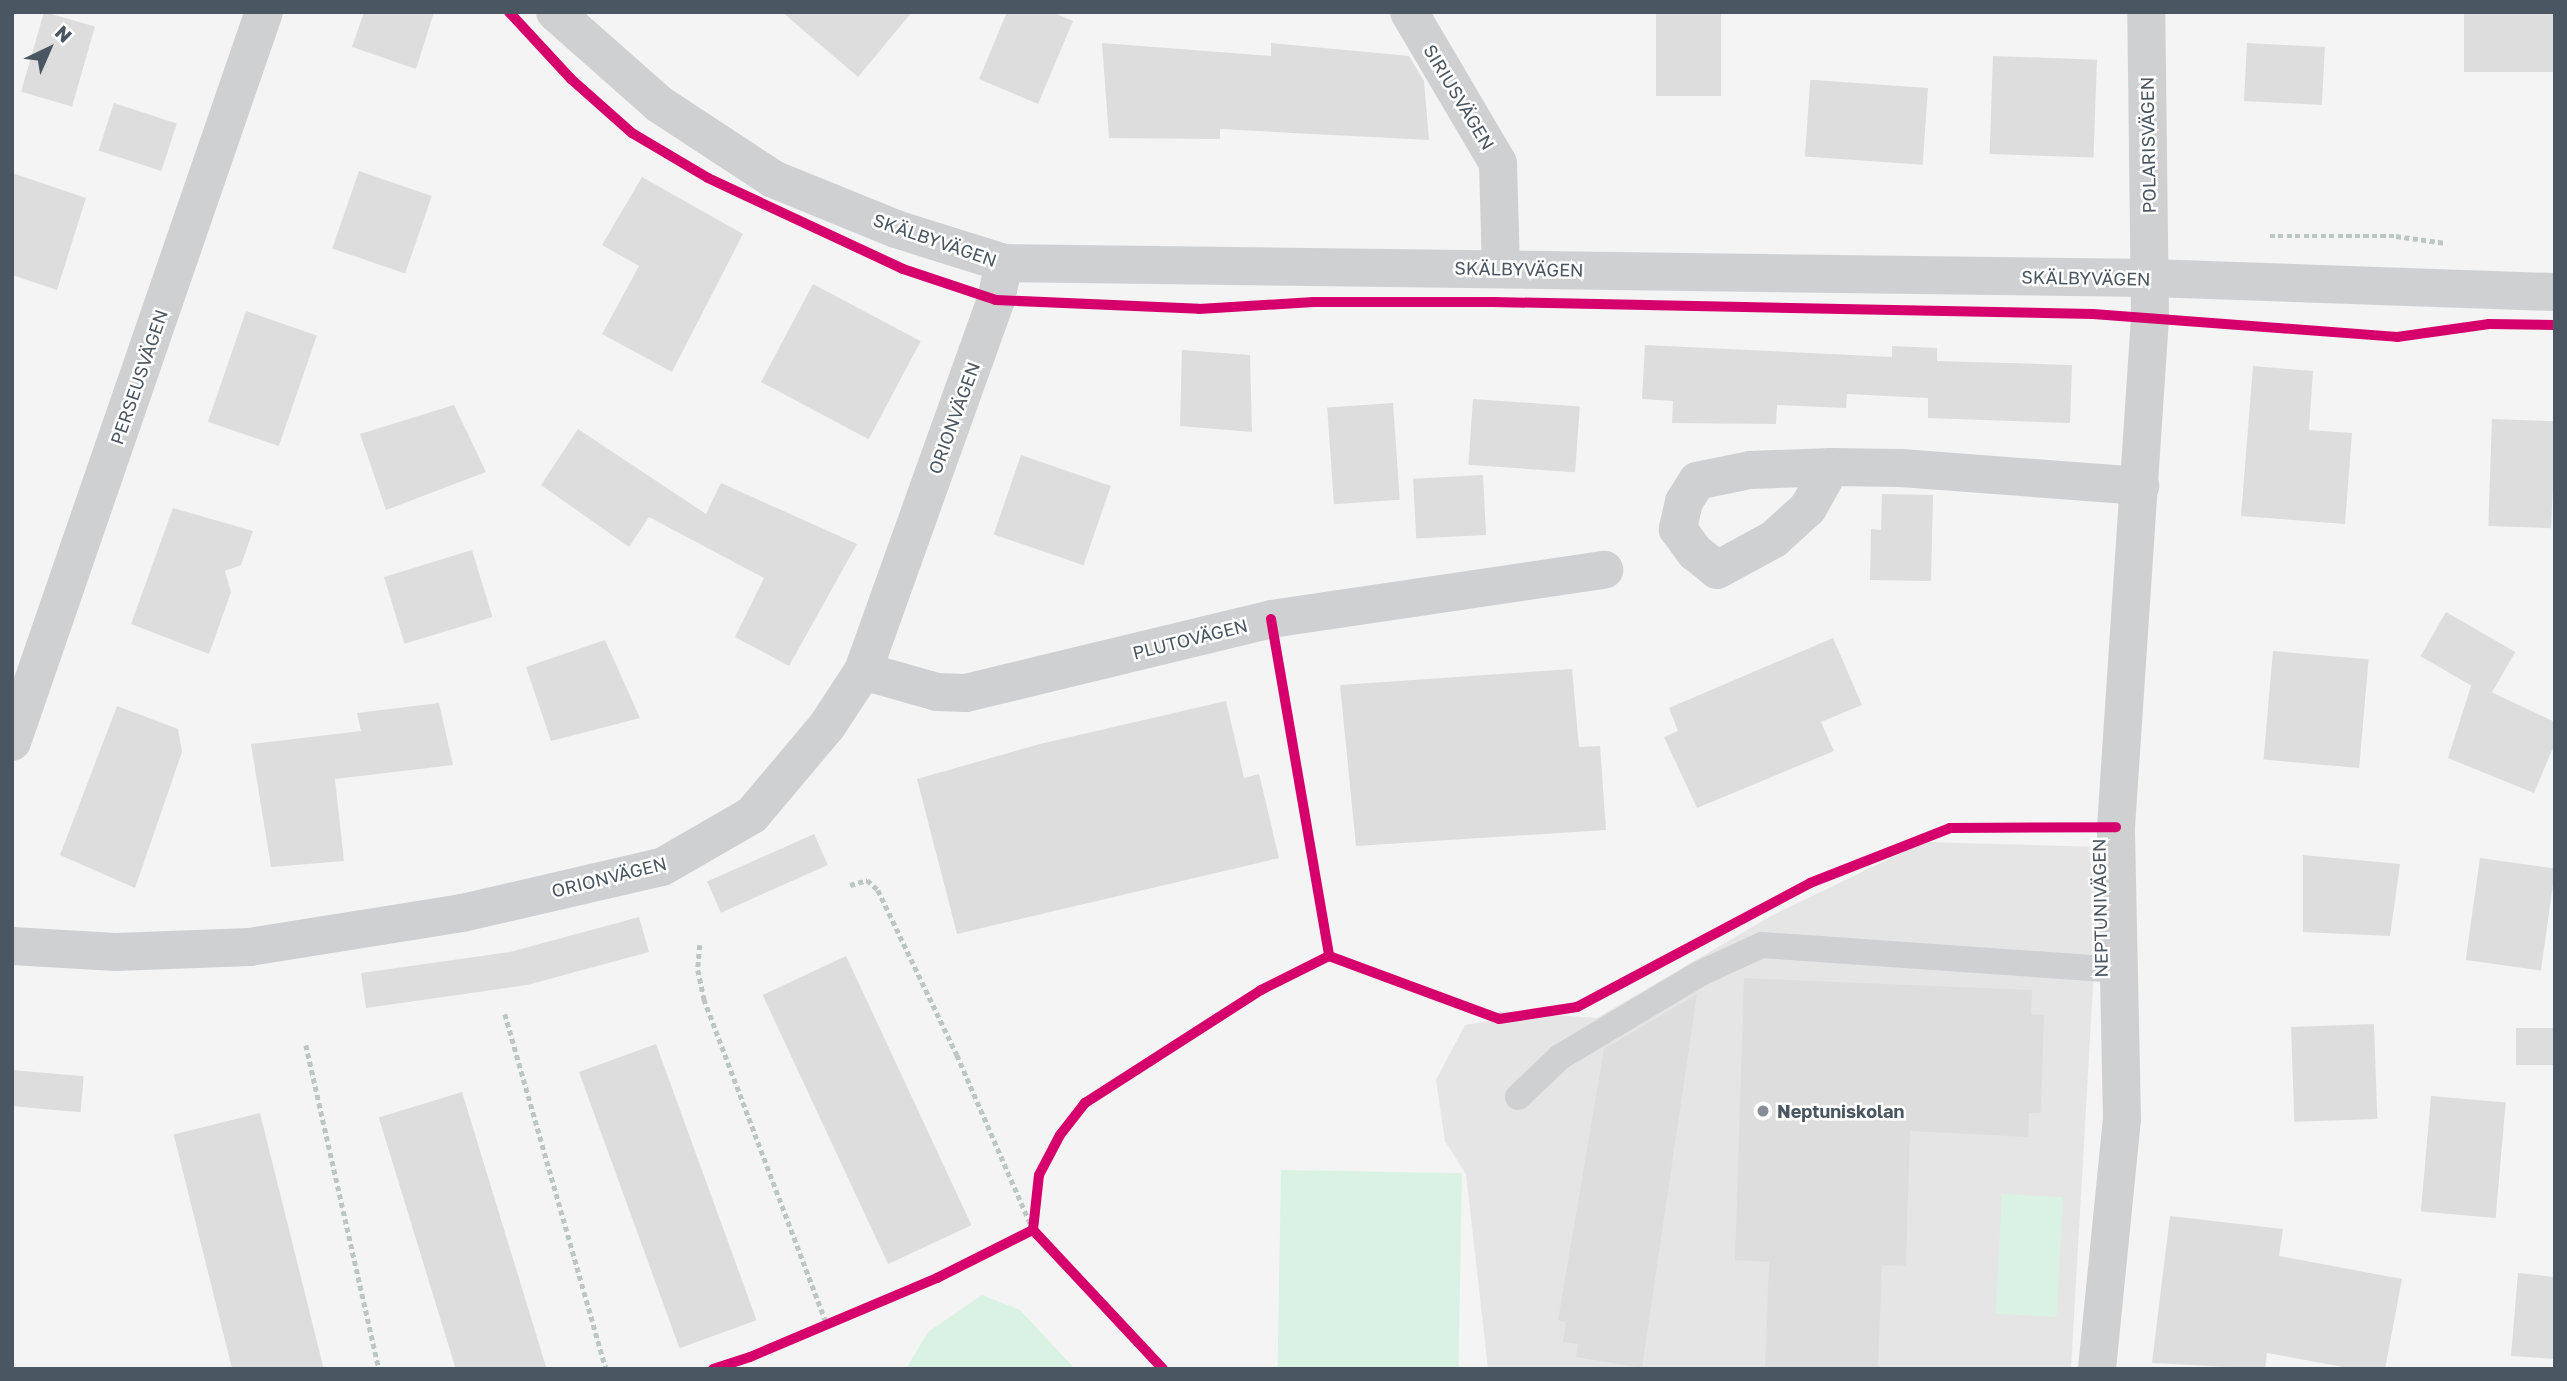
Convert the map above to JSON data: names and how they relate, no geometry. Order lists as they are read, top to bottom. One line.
{"streets":{"street":["SIRIUSVÄGEN","POLARISVÄGEN","SKÄLBYVÄGEN","PERSEUSVÄGEN","ORIONVÄGEN","PLUTOVÄGEN","NEPTUNIVÄGEN"]},"crossings":[["SIRIUSVÄGEN","SKÄLBYVÄGEN"],["POLARISVÄGEN","SKÄLBYVÄGEN"],["POLARISVÄGEN","NEPTUNIVÄGEN"],["SKÄLBYVÄGEN","ORIONVÄGEN"],["SKÄLBYVÄGEN","NEPTUNIVÄGEN"],["ORIONVÄGEN","PLUTOVÄGEN"]],"places":["Neptuniskolan"],"north":"top right"}
